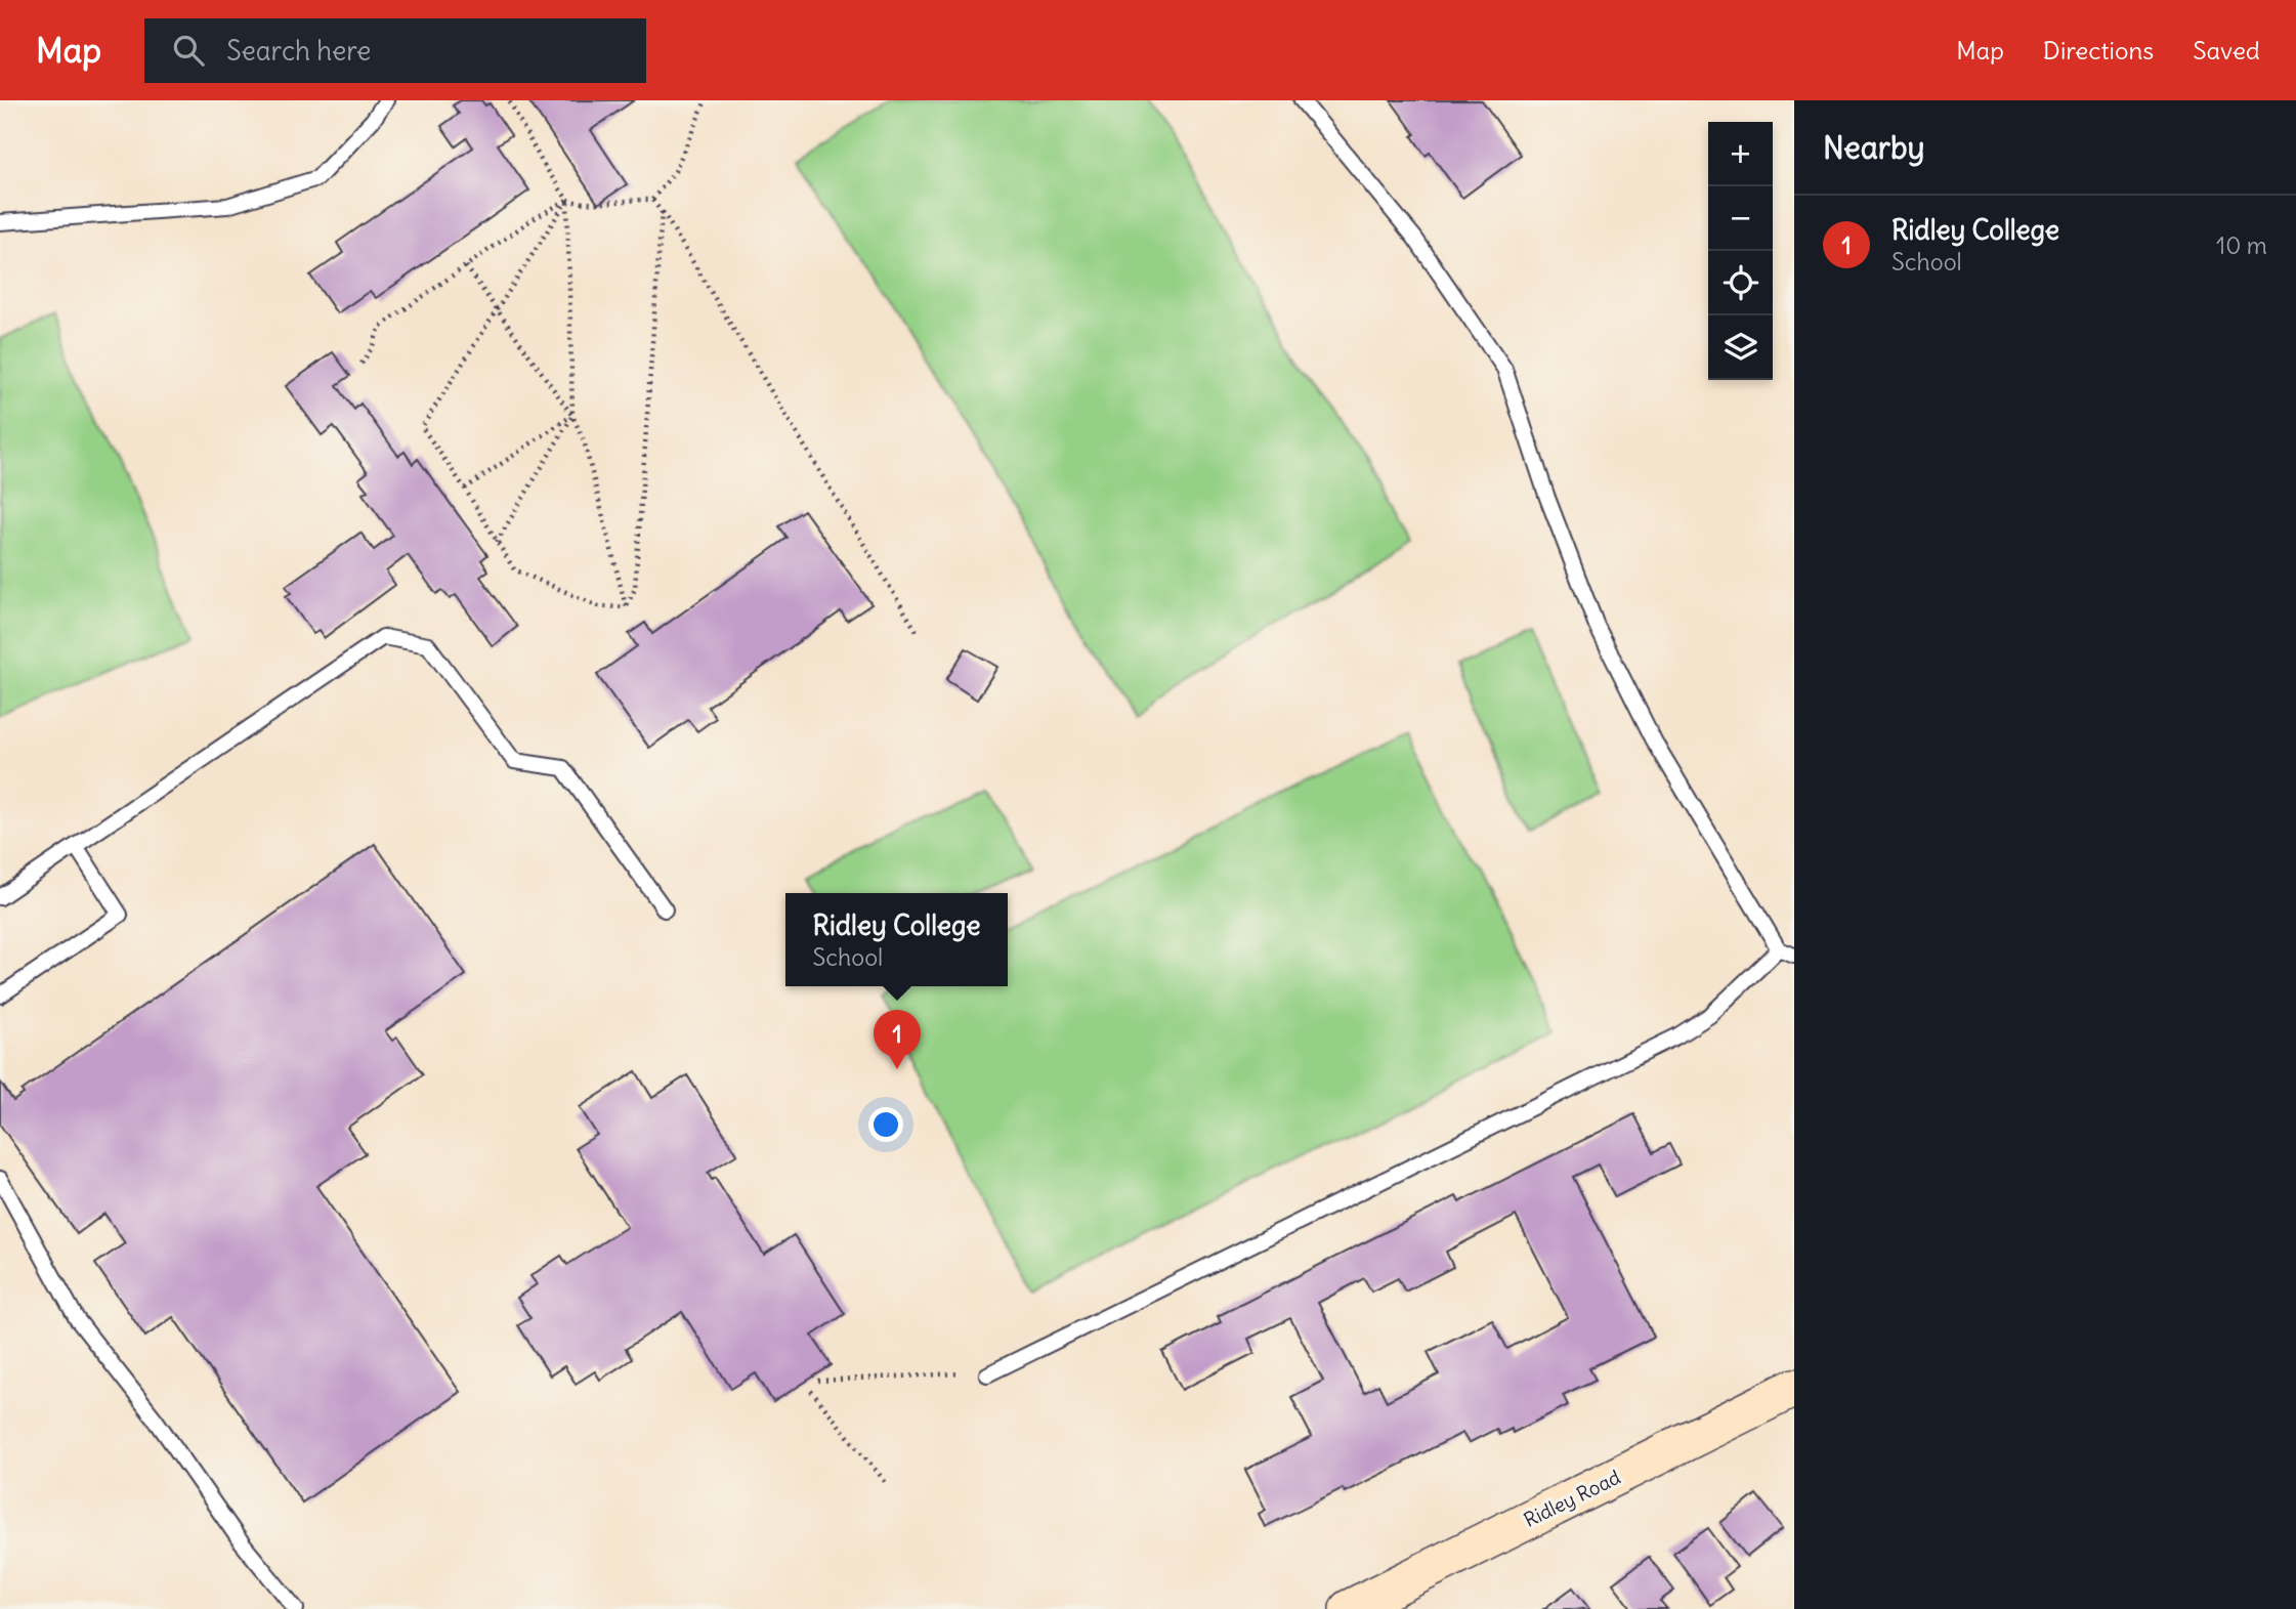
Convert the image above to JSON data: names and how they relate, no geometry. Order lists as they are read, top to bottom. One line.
{"streets":{"street":["Ridley Road"]},"page":{"header":"Map","search":"Search here","nav":["Map","Directions","Saved"],"heading":"Nearby","map_buttons":["+","−"],"list":[{"mark":"1","name":"Ridley College","note":"School","value":"10 m"}],"popup":["Ridley College","School"],"pins":"1"}}
